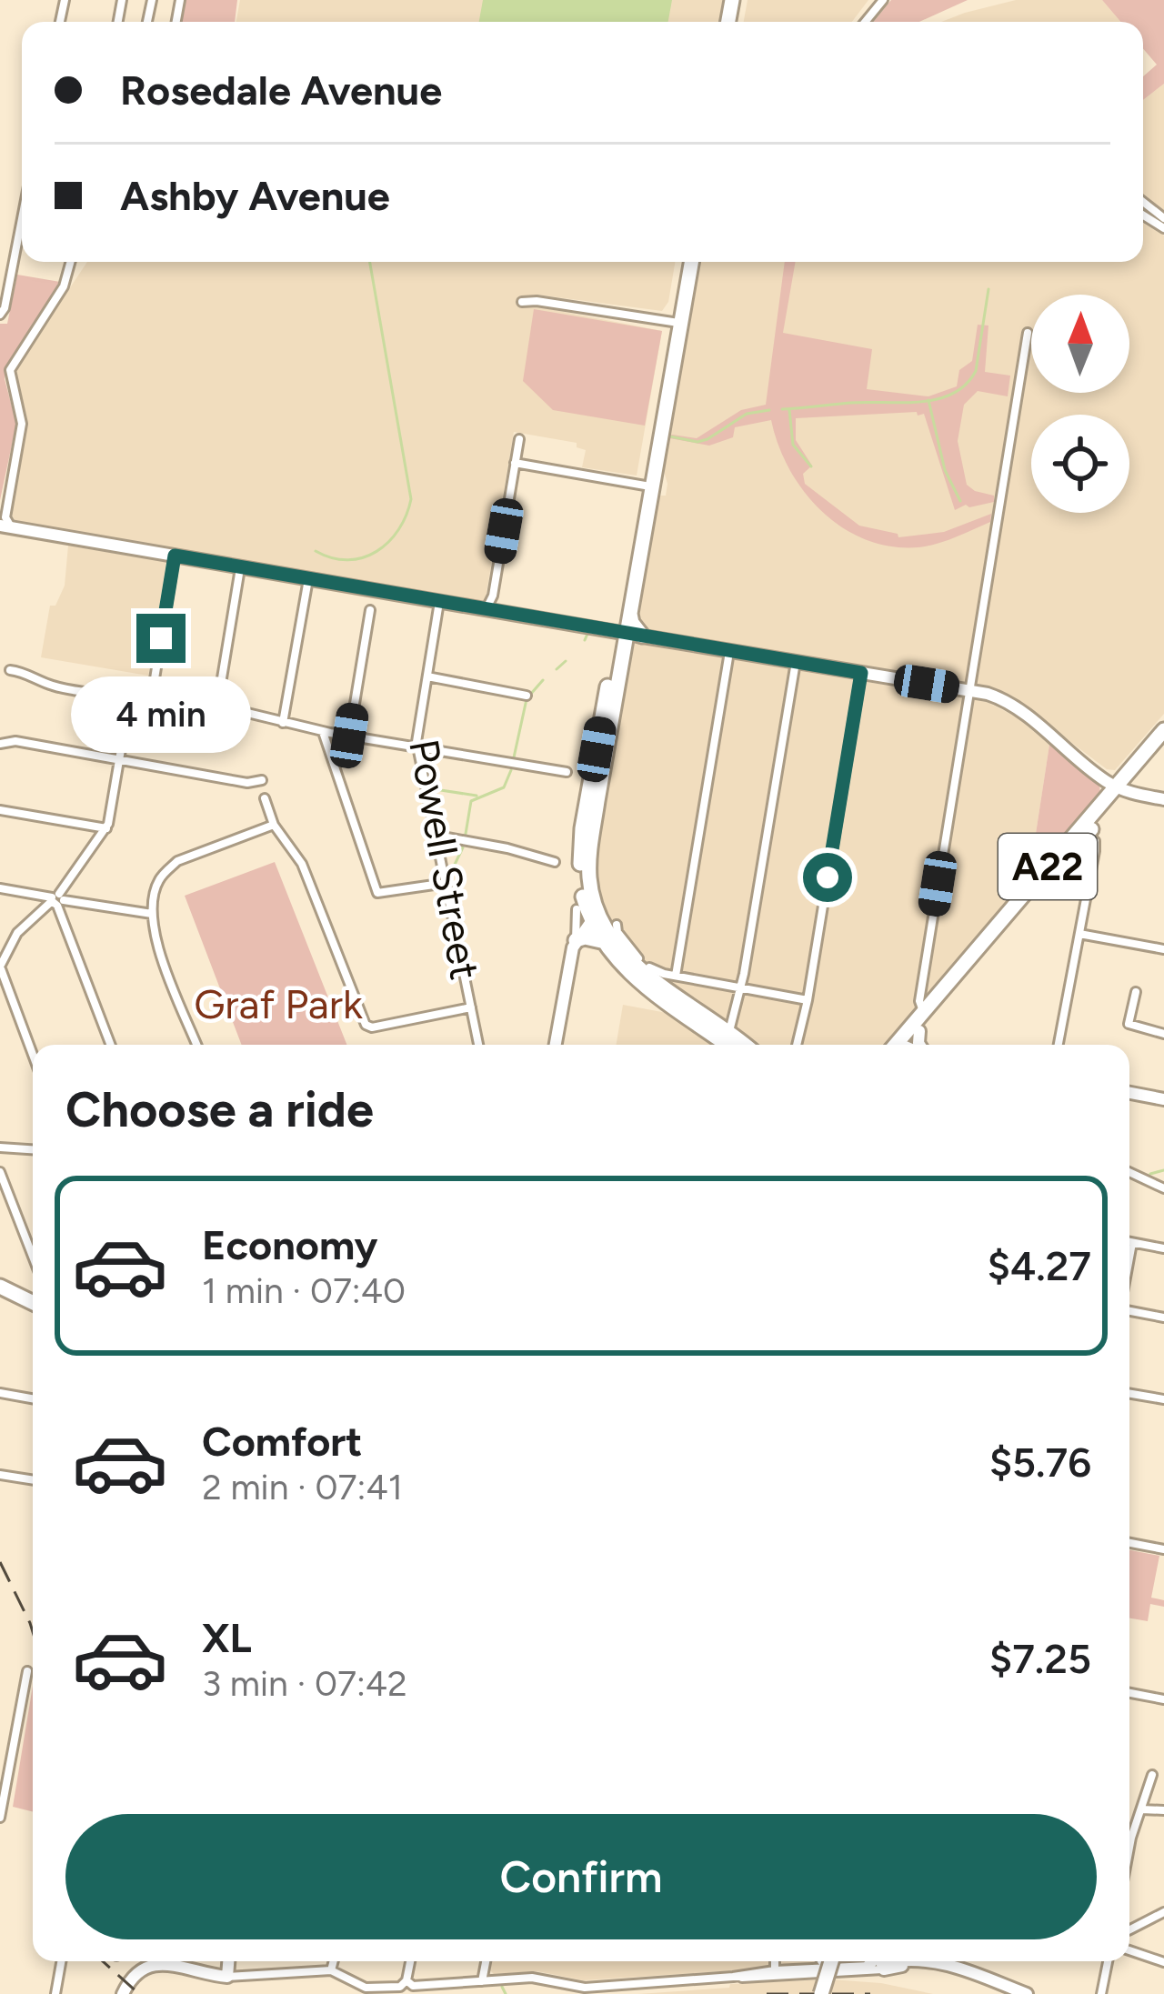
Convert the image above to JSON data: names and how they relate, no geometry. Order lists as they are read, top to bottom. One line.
{"streets":{"highway":["A22"],"street":["Powell Street"]},"parks":["Graf Park"],"north":"top","page":{"banner":["Rosedale Avenue","Ashby Avenue"],"bubble":"4 min","heading":"Choose a ride","list":[{"name":"Economy","note":"1 min · 07:40","value":"$4.27"},{"name":"Comfort","note":"2 min · 07:41","value":"$5.76"},{"name":"XL","note":"3 min · 07:42","value":"$7.25"}],"buttons":"Confirm"}}
